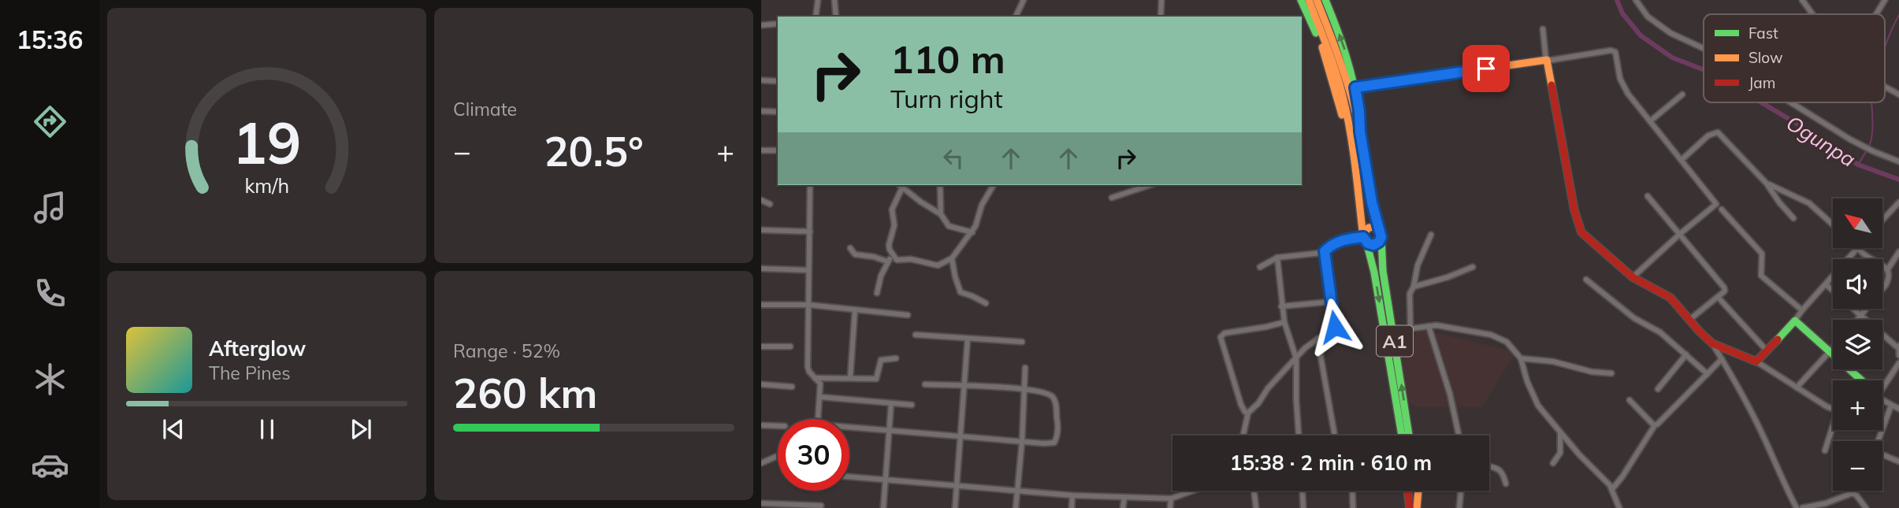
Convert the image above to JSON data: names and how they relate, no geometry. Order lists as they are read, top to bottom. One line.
{"streets":{"main road":["A1"]},"water":["Ogunpa"],"legend":["Fast","Slow","Jam"],"north":"top left","page":{"tabs":"15:36","tile":["Climate",["Range · 52%","260 km"]],"turn":["110 m","Turn right"],"heat":["−","20.5°","+"],"map_buttons":["+","−"],"song":["Afterglow","The Pines"],"limit":"30","trip":"15:38 · 2 min · 610 m","gauge":["19","km/h"]}}
